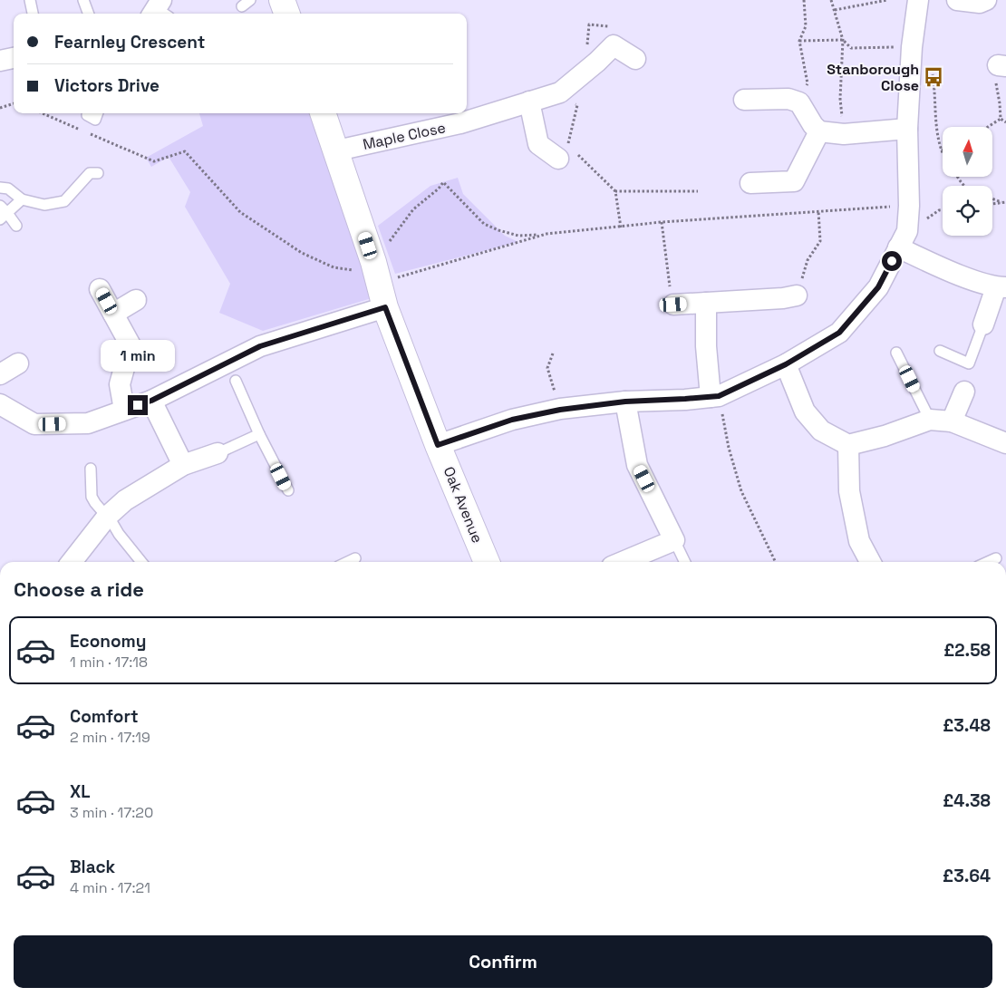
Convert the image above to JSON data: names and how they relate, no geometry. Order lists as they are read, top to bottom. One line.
{"streets":{"street":["Maple Close","Oak Avenue"]},"crossings":[["Maple Close","Oak Avenue"]],"places":{"bus stop":["Stanborough Close"]},"north":"top","page":{"banner":["Fearnley Crescent","Victors Drive"],"bubble":"1 min","heading":"Choose a ride","list":[{"name":"Economy","note":"1 min · 17:18","value":"£2.58"},{"name":"Comfort","note":"2 min · 17:19","value":"£3.48"},{"name":"XL","note":"3 min · 17:20","value":"£4.38"},{"name":"Black","note":"4 min · 17:21","value":"£3.64"}],"buttons":"Confirm"}}
